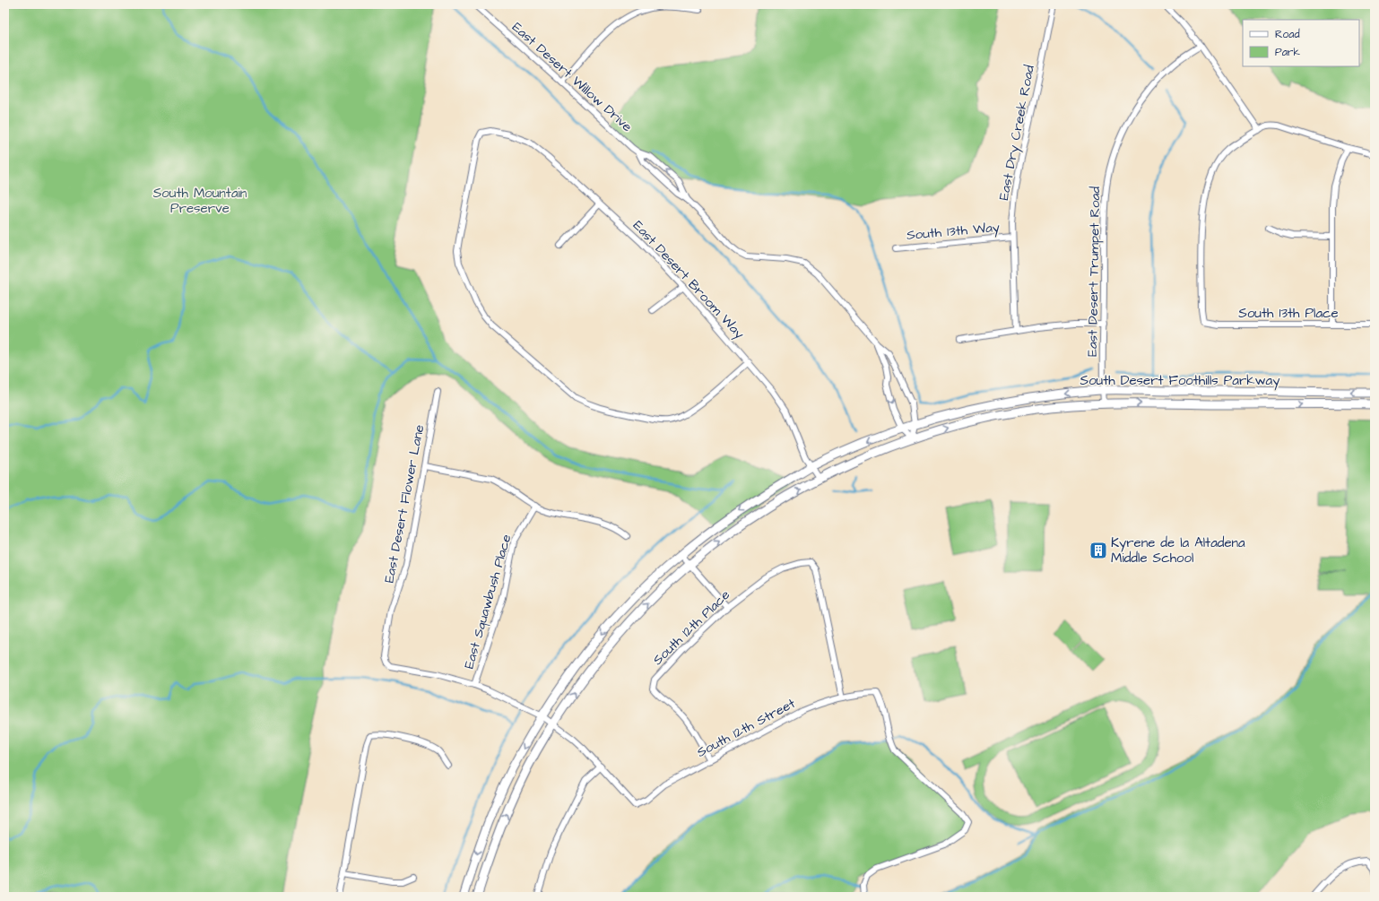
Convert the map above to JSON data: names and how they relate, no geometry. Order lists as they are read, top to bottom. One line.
{"streets":{"street":["East Desert Willow Drive","East Dry Creek Road","South 13th Way","East Desert Trumpet Road","East Desert Broom Way","South 13th Place","South Desert Foothills Parkway","East Desert Flower Lane","East Squawbush Place","South 12th Place","South 12th Street"]},"crossings":[["East Dry Creek Road","South 13th Way"],["East Desert Trumpet Road","South Desert Foothills Parkway"],["East Desert Broom Way","South Desert Foothills Parkway"],["East Desert Flower Lane","East Squawbush Place"],["South 12th Place","South 12th Street"]],"parks":["South Mountain Preserve"],"places":{"building":["Kyrene de la Altadena Middle School"]},"legend":["Road","Park"]}
